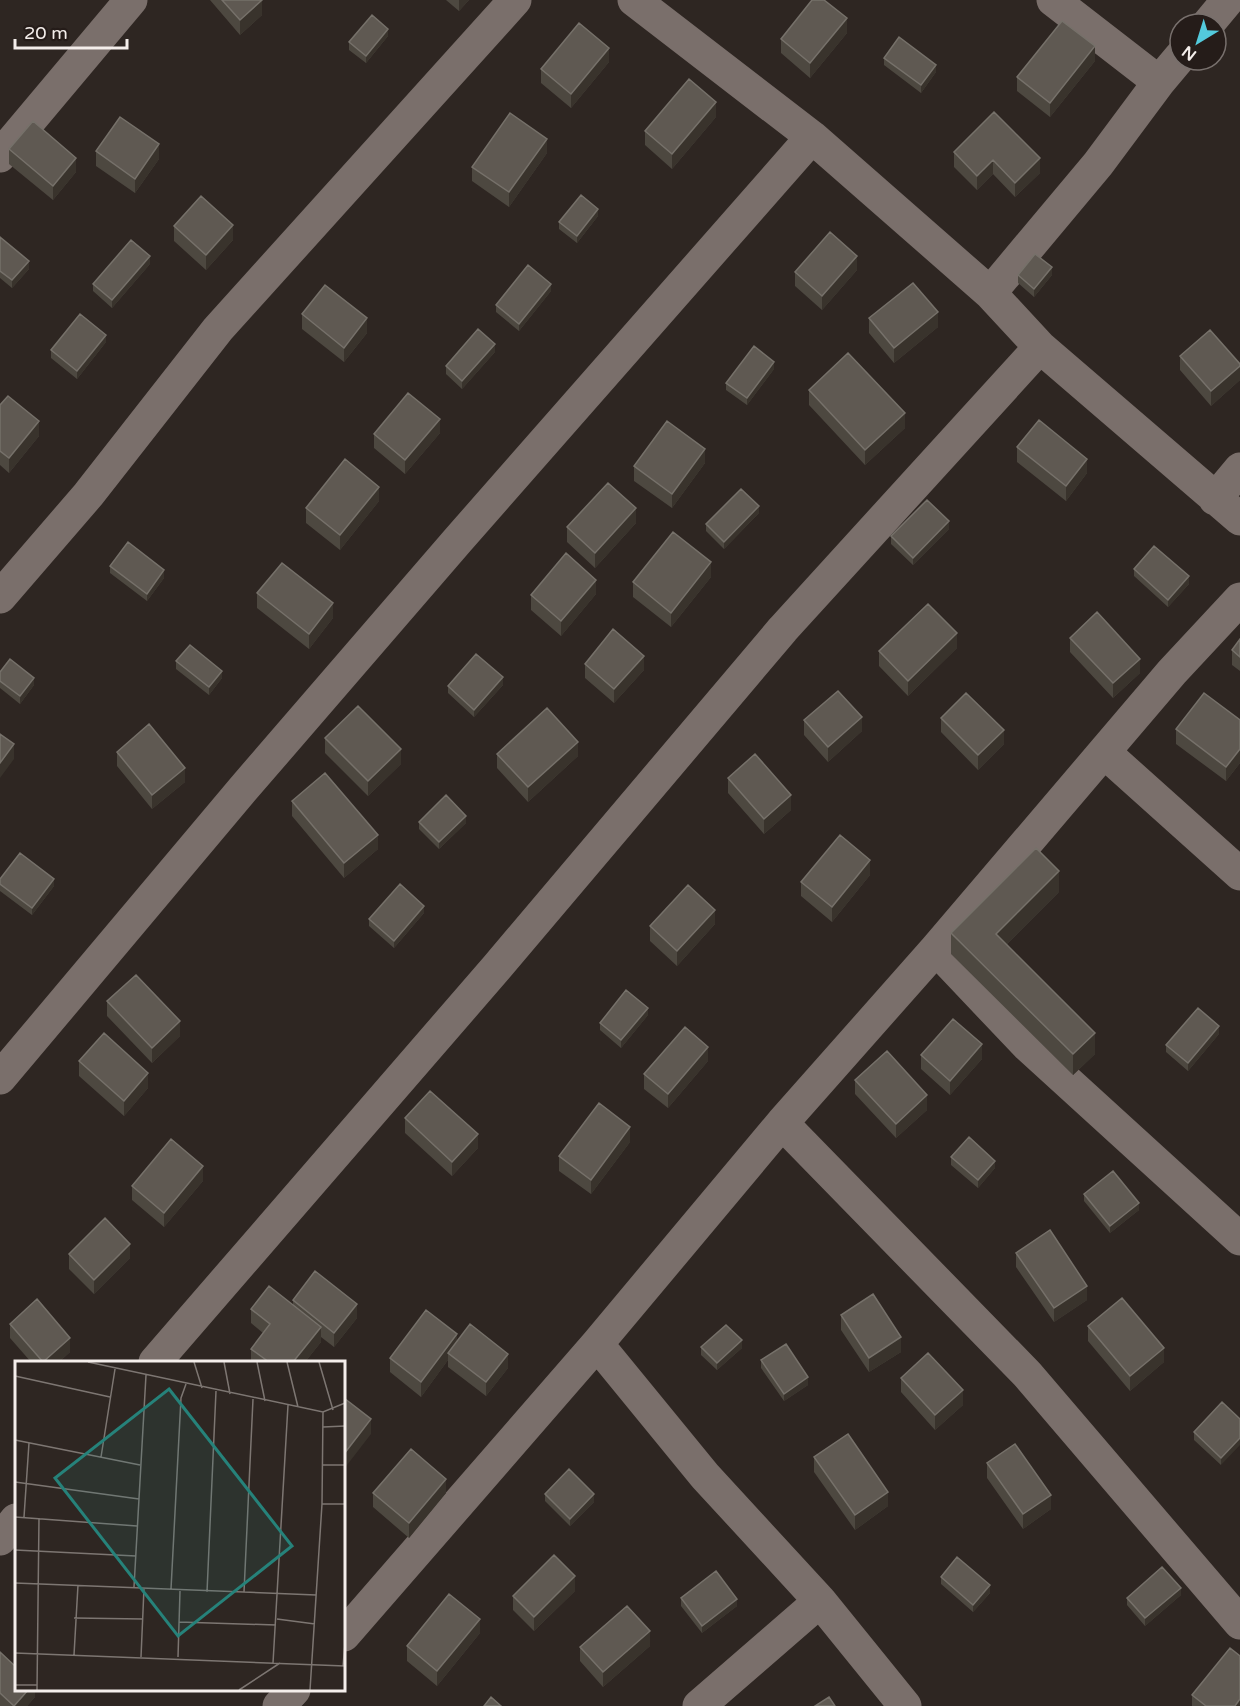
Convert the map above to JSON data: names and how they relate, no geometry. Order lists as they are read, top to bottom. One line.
{"scale_bar":"20 m","north":"bottom left"}
